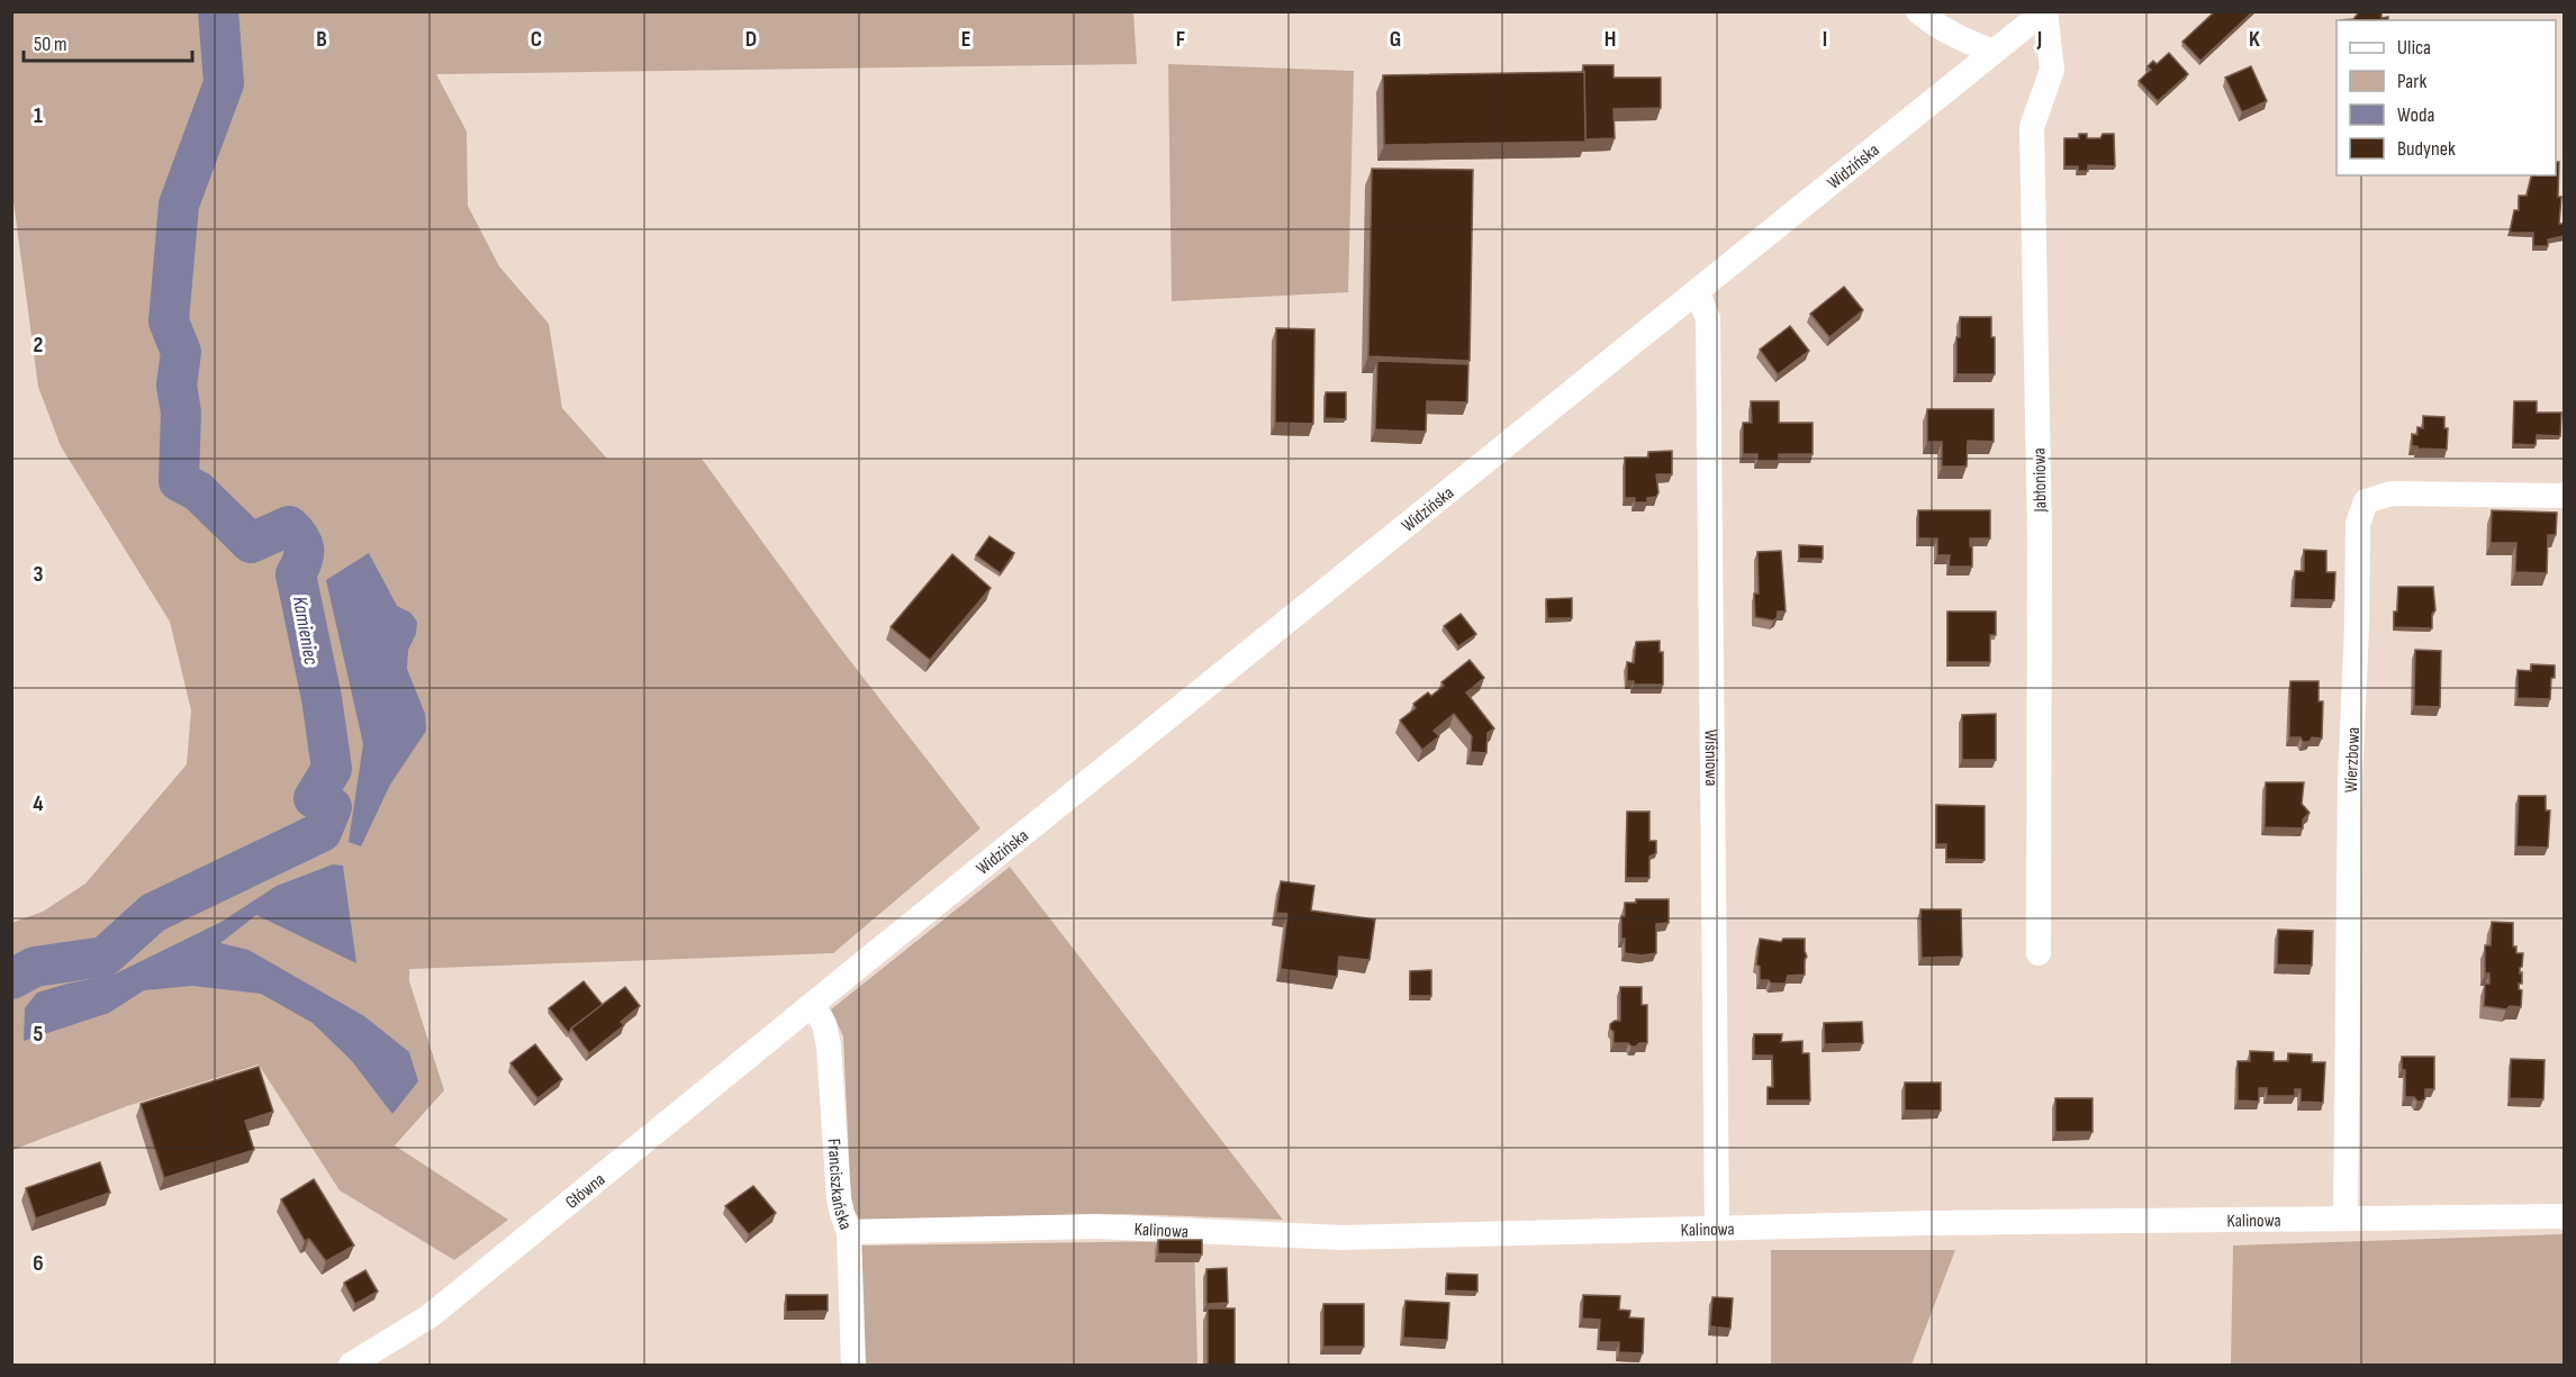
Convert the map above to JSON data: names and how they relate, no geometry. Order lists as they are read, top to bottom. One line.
{"streets":{"street":["Widzińska","Jabłoniowa","Wiśniowa","Wierzbowa","Franciszkańska","Główna","Kalinowa"]},"crossings":[["Widzińska","Jabłoniowa"],["Widzińska","Wiśniowa"],["Widzińska","Franciszkańska"],["Widzińska","Główna"],["Wiśniowa","Kalinowa"],["Wierzbowa","Kalinowa"],["Franciszkańska","Główna"],["Franciszkańska","Kalinowa"]],"water":["Kamieniec"],"legend":["Ulica","Park","Woda","Budynek"],"scale_bar":"50 m","grid":{"columns":["B","C","D","E","F","G","H","I","J","K"],"rows":["1","2","3","4","5","6"]}}
